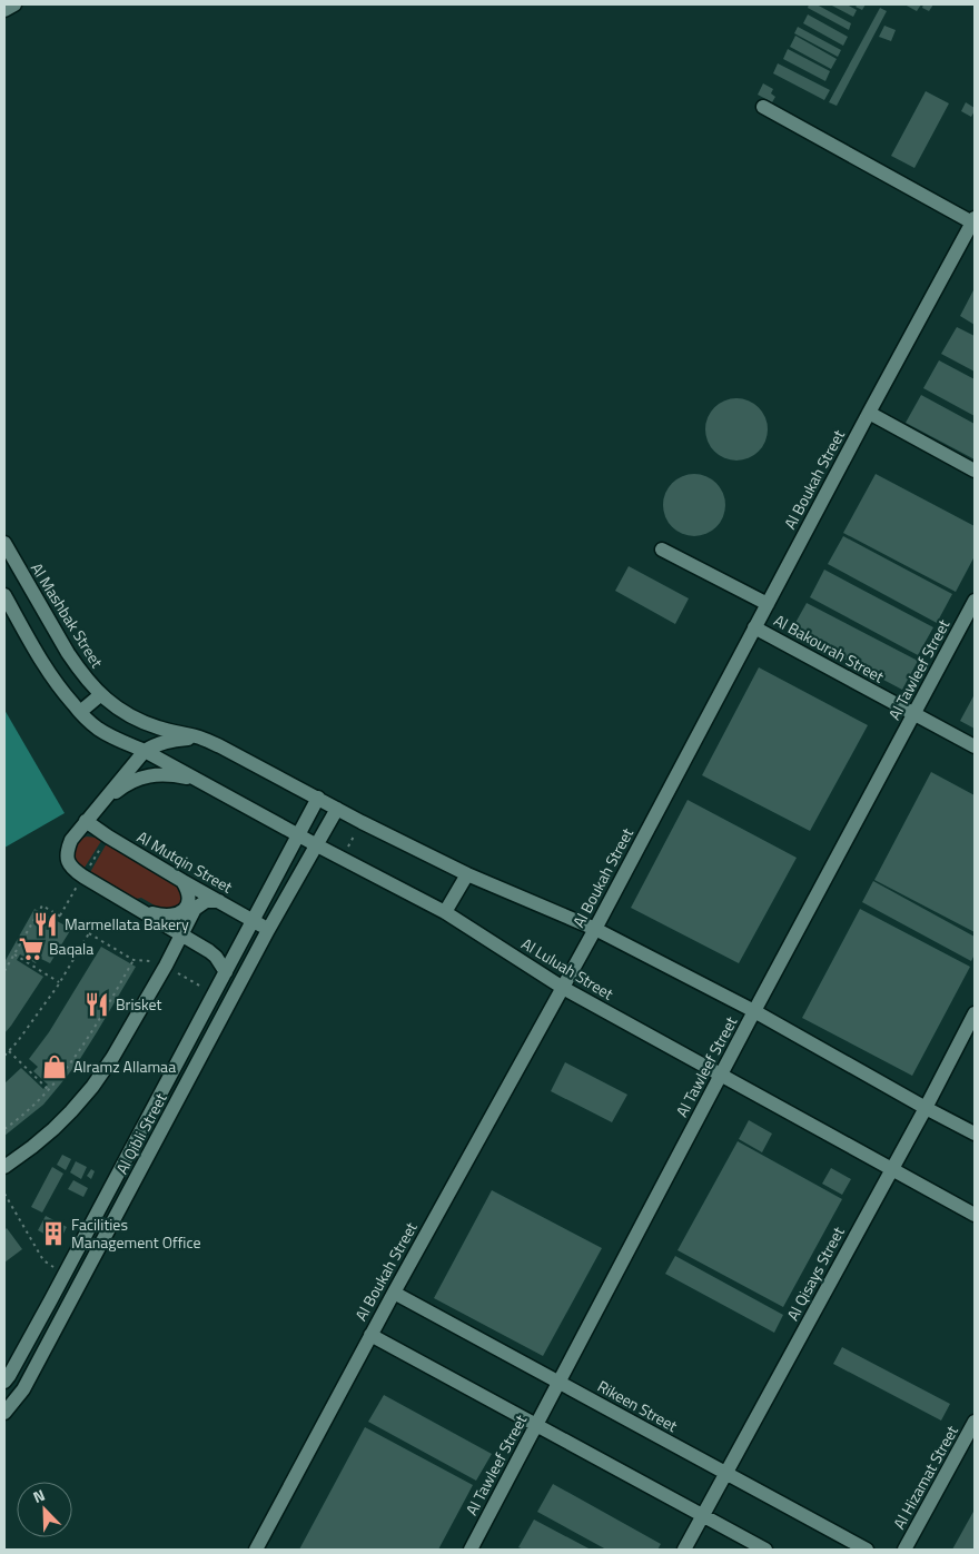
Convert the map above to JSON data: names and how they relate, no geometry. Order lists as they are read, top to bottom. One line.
{"streets":{"street":["Al Boukah Street","Al Mashbak Street","Al Bakourah Street","Al Tawleef Street","Al Mutqin Street","Al Luluah Street","Al Qibli Street","Al Qisays Street","Rikeen Street","Al Hizamat Street"]},"crossings":[["Al Boukah Street","Al Bakourah Street"],["Al Boukah Street","Al Luluah Street"],["Al Boukah Street","Rikeen Street"],["Al Bakourah Street","Al Tawleef Street"],["Al Tawleef Street","Al Luluah Street"],["Al Tawleef Street","Rikeen Street"],["Al Mutqin Street","Al Qibli Street"],["Al Luluah Street","Al Qibli Street"],["Al Luluah Street","Al Qisays Street"],["Al Qisays Street","Rikeen Street"]],"places":{"restaurant":["Marmellata Bakery","Brisket"],"supermarket":["Baqala"],"shop":["Alramz Allamaa"],"building":["Facilities Management Office"]},"north":"top left"}
